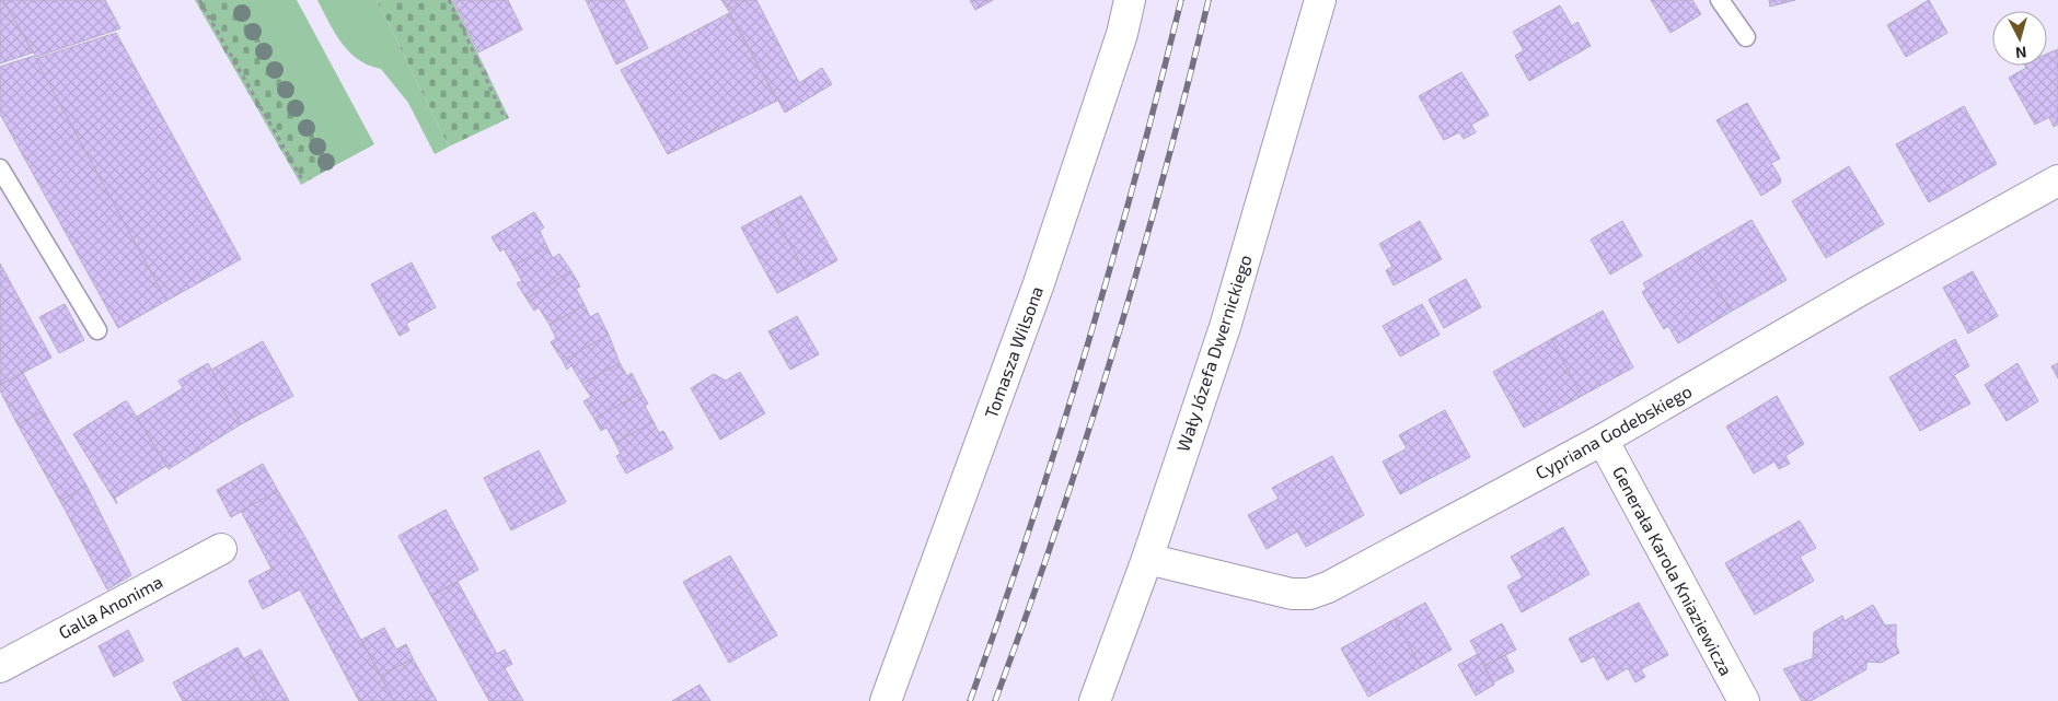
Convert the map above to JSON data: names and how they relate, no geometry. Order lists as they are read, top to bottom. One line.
{"streets":{"street":["Tomasza Wilsona","Wały Józefa Dwernickiego","Cypriana Godebskiego","Generała Karola Kniaziewicza","Galla Anonima"]},"crossings":[["Wały Józefa Dwernickiego","Cypriana Godebskiego"],["Cypriana Godebskiego","Generała Karola Kniaziewicza"]],"north":"bottom"}
